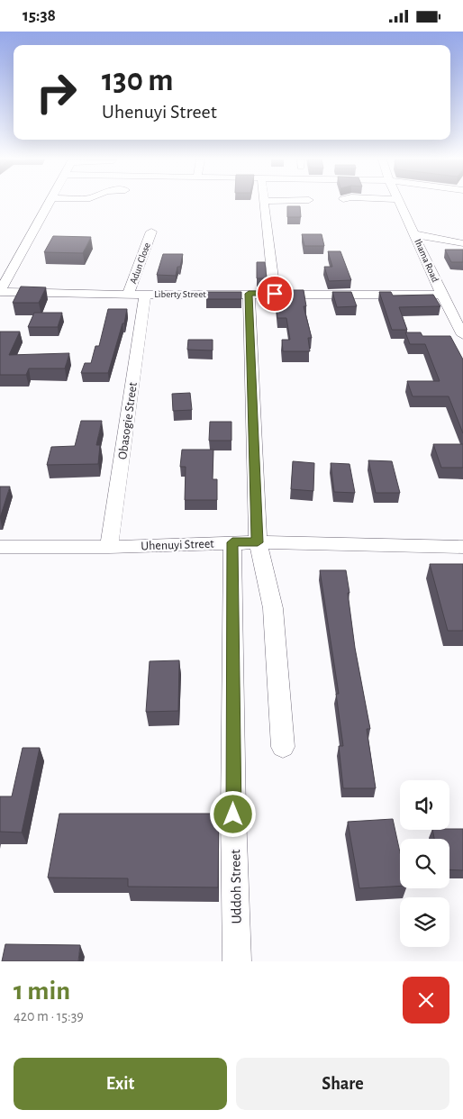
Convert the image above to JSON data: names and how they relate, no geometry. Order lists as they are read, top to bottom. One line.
{"streets":{"street":["Ihama Road","Adun Close","Liberty Street","Obasogie Street","Uhenuyi Street","Uddoh Street"]},"crossings":[["Ihama Road","Liberty Street"],["Adun Close","Liberty Street"],["Liberty Street","Obasogie Street"],["Obasogie Street","Uhenuyi Street"],["Uhenuyi Street","Uddoh Street"]],"page":{"status":"15:38","turn":["130 m","Uhenuyi Street"],"heading":["1 min","420 m · 15:39"],"buttons":["Exit","Share"]}}
